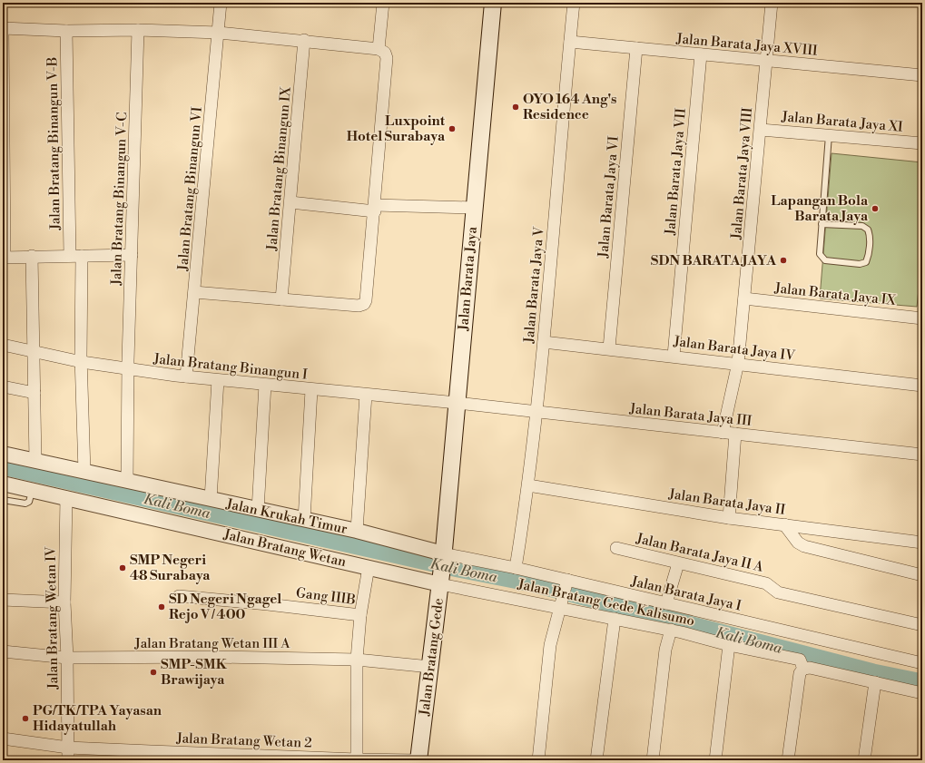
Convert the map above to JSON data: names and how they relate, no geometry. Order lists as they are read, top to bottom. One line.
{"streets":{"main road":["Jalan Barata Jaya","Jalan Bratang Gede"],"street":["Jalan Barata Jaya XVIII","Jalan Barata Jaya XI","Jalan Bratang Binangun V-B","Jalan Bratang Binangun IX","Jalan Barata Jaya VII","Jalan Barata Jaya VIII","Jalan Bratang Binangun VI","Jalan Barata Jaya VI","Jalan Bratang Binangun V-C","Jalan Barata Jaya V","Jalan Barata Jaya IX","Jalan Barata Jaya IV","Jalan Bratang Binangun I","Jalan Barata Jaya III","Jalan Barata Jaya II","Jalan Krukah Timur","Jalan Bratang Wetan","Jalan Barata Jaya II A","Jalan Barata Jaya I","Gang IIIB","Jalan Bratang Gede Kalisumo","Jalan Bratang Wetan IV","Jalan Bratang Wetan III A","Jalan Bratang Wetan 2"]},"crossings":[["Jalan Barata Jaya XVIII","Jalan Barata Jaya VII"],["Jalan Barata Jaya XVIII","Jalan Barata Jaya VIII"],["Jalan Barata Jaya XVIII","Jalan Barata Jaya VI"],["Jalan Barata Jaya XVIII","Jalan Barata Jaya V"],["Jalan Barata Jaya XI","Jalan Barata Jaya VIII"],["Jalan Bratang Binangun V-B","Jalan Bratang Binangun I"],["Jalan Bratang Binangun V-B","Jalan Krukah Timur"],["Jalan Barata Jaya VII","Jalan Barata Jaya IV"],["Jalan Barata Jaya VIII","Jalan Barata Jaya IX"],["Jalan Barata Jaya VIII","Jalan Barata Jaya IV"],["Jalan Barata Jaya VIII","Jalan Barata Jaya III"],["Jalan Bratang Binangun VI","Jalan Bratang Binangun I"],["Jalan Barata Jaya VI","Jalan Barata Jaya IV"],["Jalan Bratang Binangun V-C","Jalan Bratang Binangun I"],["Jalan Bratang Binangun V-C","Jalan Krukah Timur"],["Jalan Barata Jaya","Jalan Bratang Binangun I"],["Jalan Barata Jaya","Jalan Barata Jaya III"],["Jalan Barata Jaya","Jalan Krukah Timur"],["Jalan Barata Jaya","Jalan Barata Jaya I"],["Jalan Barata Jaya","Jalan Bratang Gede"],["Jalan Barata Jaya V","Jalan Barata Jaya IV"],["Jalan Barata Jaya V","Jalan Barata Jaya III"],["Jalan Barata Jaya V","Jalan Barata Jaya II"],["Jalan Barata Jaya V","Jalan Barata Jaya I"],["Jalan Bratang Binangun I","Jalan Barata Jaya III"],["Jalan Krukah Timur","Jalan Barata Jaya I"],["Jalan Krukah Timur","Jalan Bratang Gede"],["Jalan Bratang Wetan","Jalan Bratang Gede Kalisumo"],["Jalan Bratang Wetan","Jalan Bratang Wetan IV"],["Jalan Bratang Wetan","Jalan Bratang Gede"],["Jalan Barata Jaya I","Jalan Bratang Gede"],["Jalan Bratang Gede Kalisumo","Jalan Bratang Gede"],["Jalan Bratang Wetan IV","Jalan Bratang Wetan III A"],["Jalan Bratang Wetan IV","Jalan Bratang Wetan 2"],["Jalan Bratang Wetan III A","Jalan Bratang Gede"],["Jalan Bratang Gede","Jalan Bratang Wetan 2"]],"water":["Kali Boma"],"places":["OYO 164 Ang's Residence","Luxpoint Hotel Surabaya","Lapangan Bola Barata Jaya","SDN BARATA JAYA","SMP Negeri 48 Surabaya","SD Negeri Ngagel Rejo V / 400","SMP-SMK Brawijaya","PG/TK/TPA Yayasan Hidayatullah"]}
